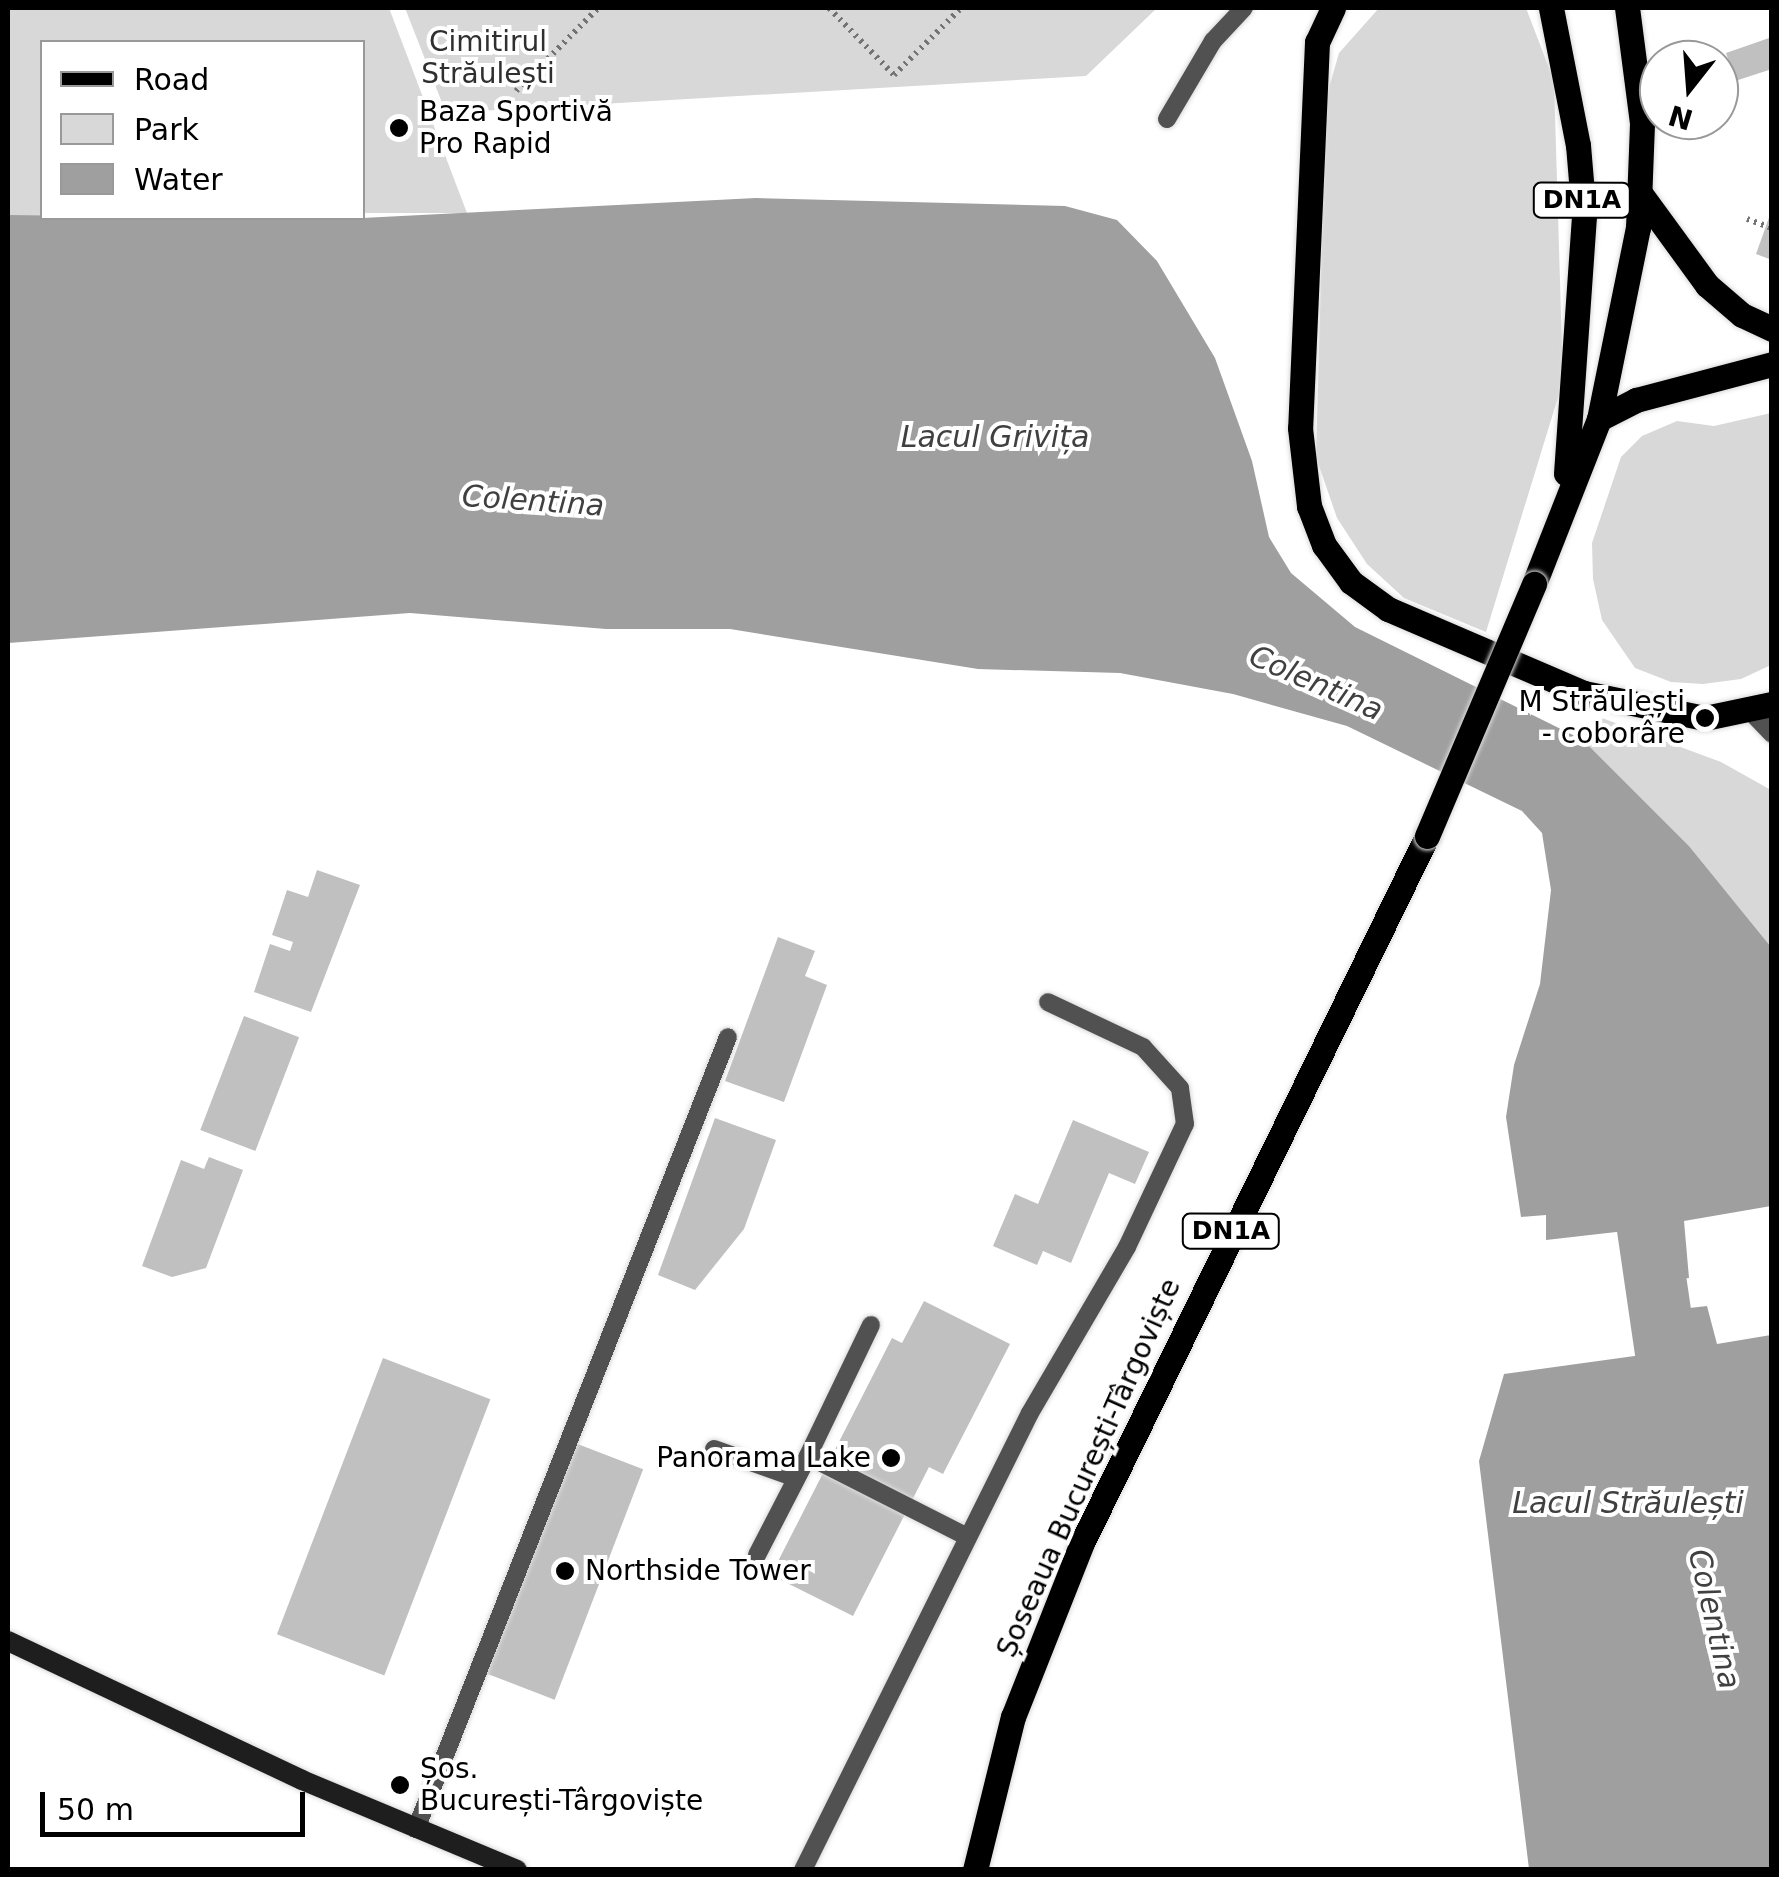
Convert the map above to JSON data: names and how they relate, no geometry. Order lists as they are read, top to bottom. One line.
{"streets":{"main road":["DN1A","Șoseaua București-Târgoviște"]},"crossings":[["DN1A","Șoseaua București-Târgoviște"]],"water":["Lacul Grivița","Colentina","Lacul Străulești"],"parks":["Cimitirul Străulești"],"places":["Baza Sportivă Pro Rapid","M Străulești - coborâre","Panorama Lake","Northside Tower","Șos. București-Târgoviște"],"legend":["Road","Park","Water"],"scale_bar":"50 m","north":"bottom"}
